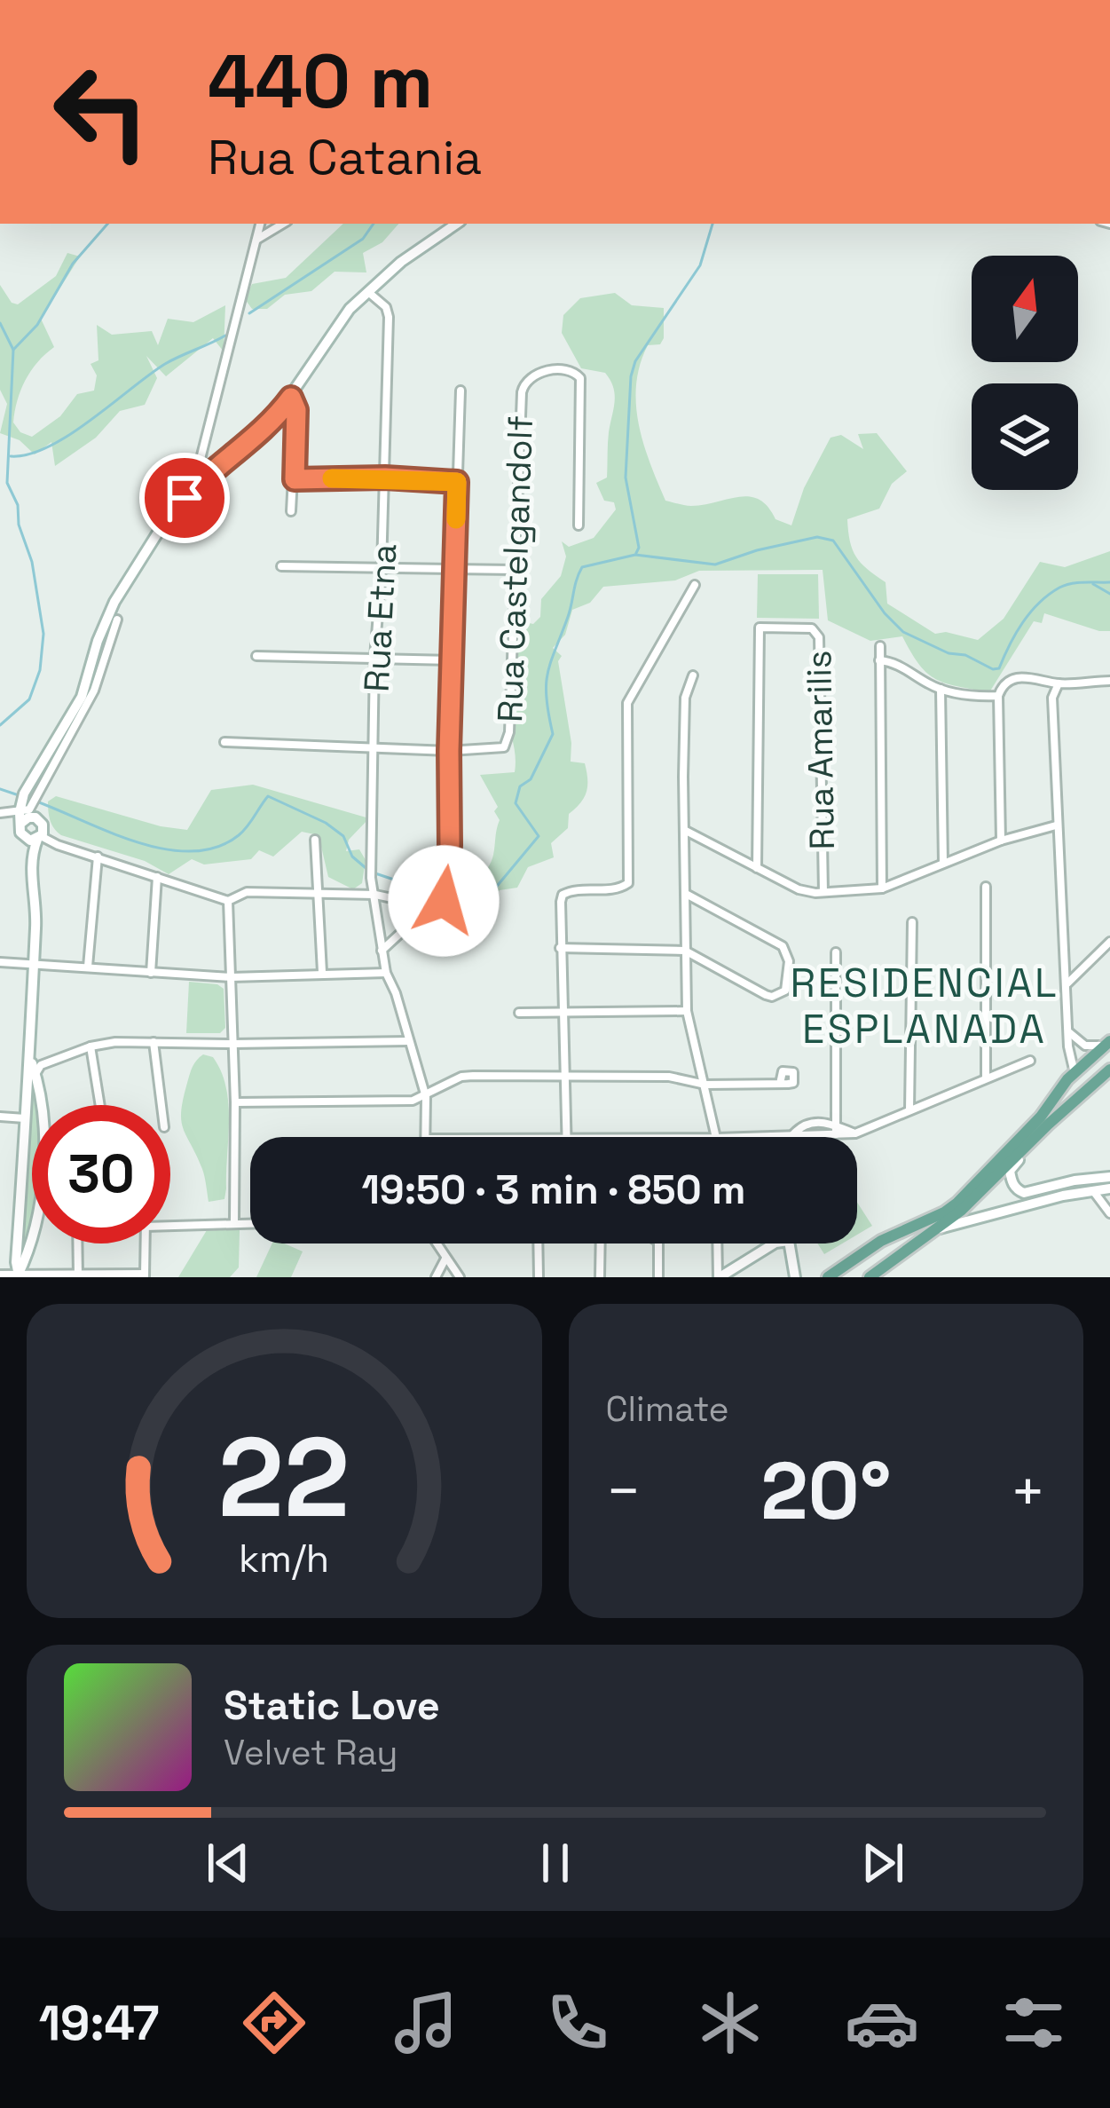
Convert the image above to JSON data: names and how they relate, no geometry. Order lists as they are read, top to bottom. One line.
{"streets":{"street":["Rua Castelgandolf","Rua Etna","Rua Amarilis"]},"districts":["RESIDENCIAL ESPLANADA"],"north":"top","page":{"turn":["440 m","Rua Catania"],"limit":"30","trip":"19:50 · 3 min · 850 m","tile":"Climate","heat":["−","20°","+"],"song":["Static Love","Velvet Ray"],"tabs":"19:47","gauge":["22","km/h"]}}
